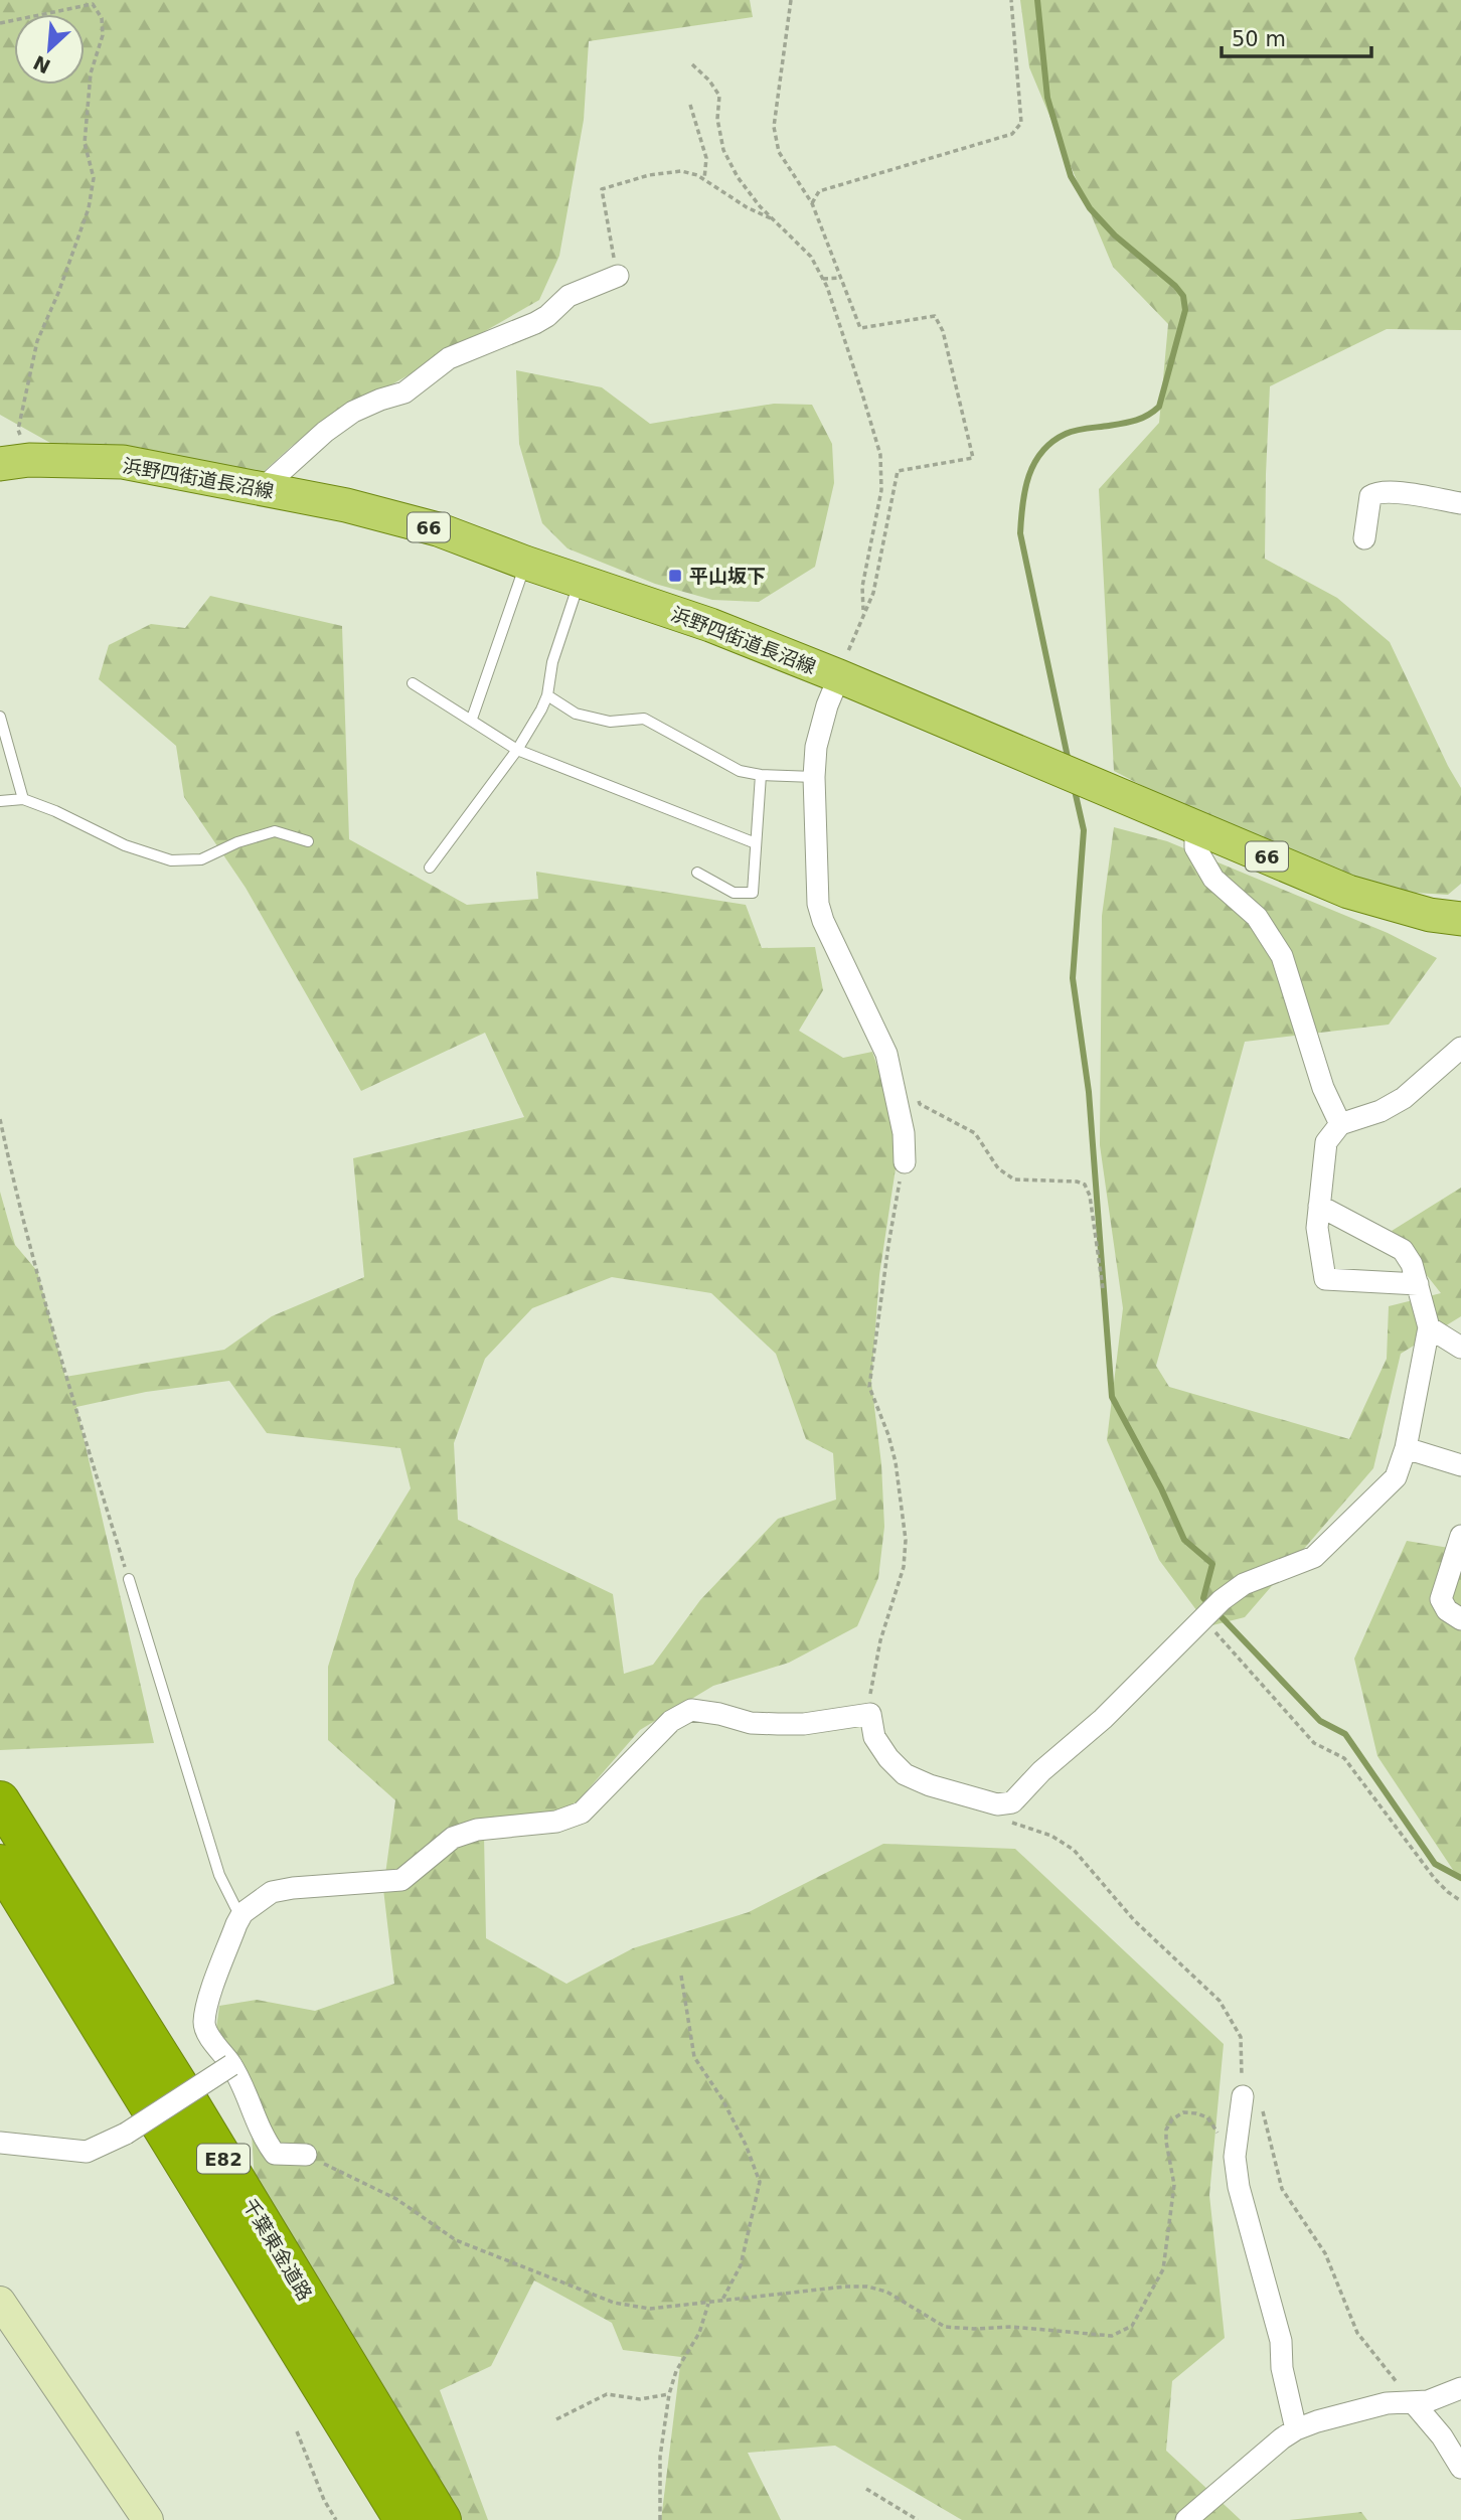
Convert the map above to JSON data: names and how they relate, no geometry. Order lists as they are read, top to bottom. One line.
{"streets":{"highway":["E82","千葉東金道路"],"main road":["浜野四街道長沼線","66"]},"places":{"transit":["平山坂下"]},"scale_bar":"50 m","north":"bottom left"}
